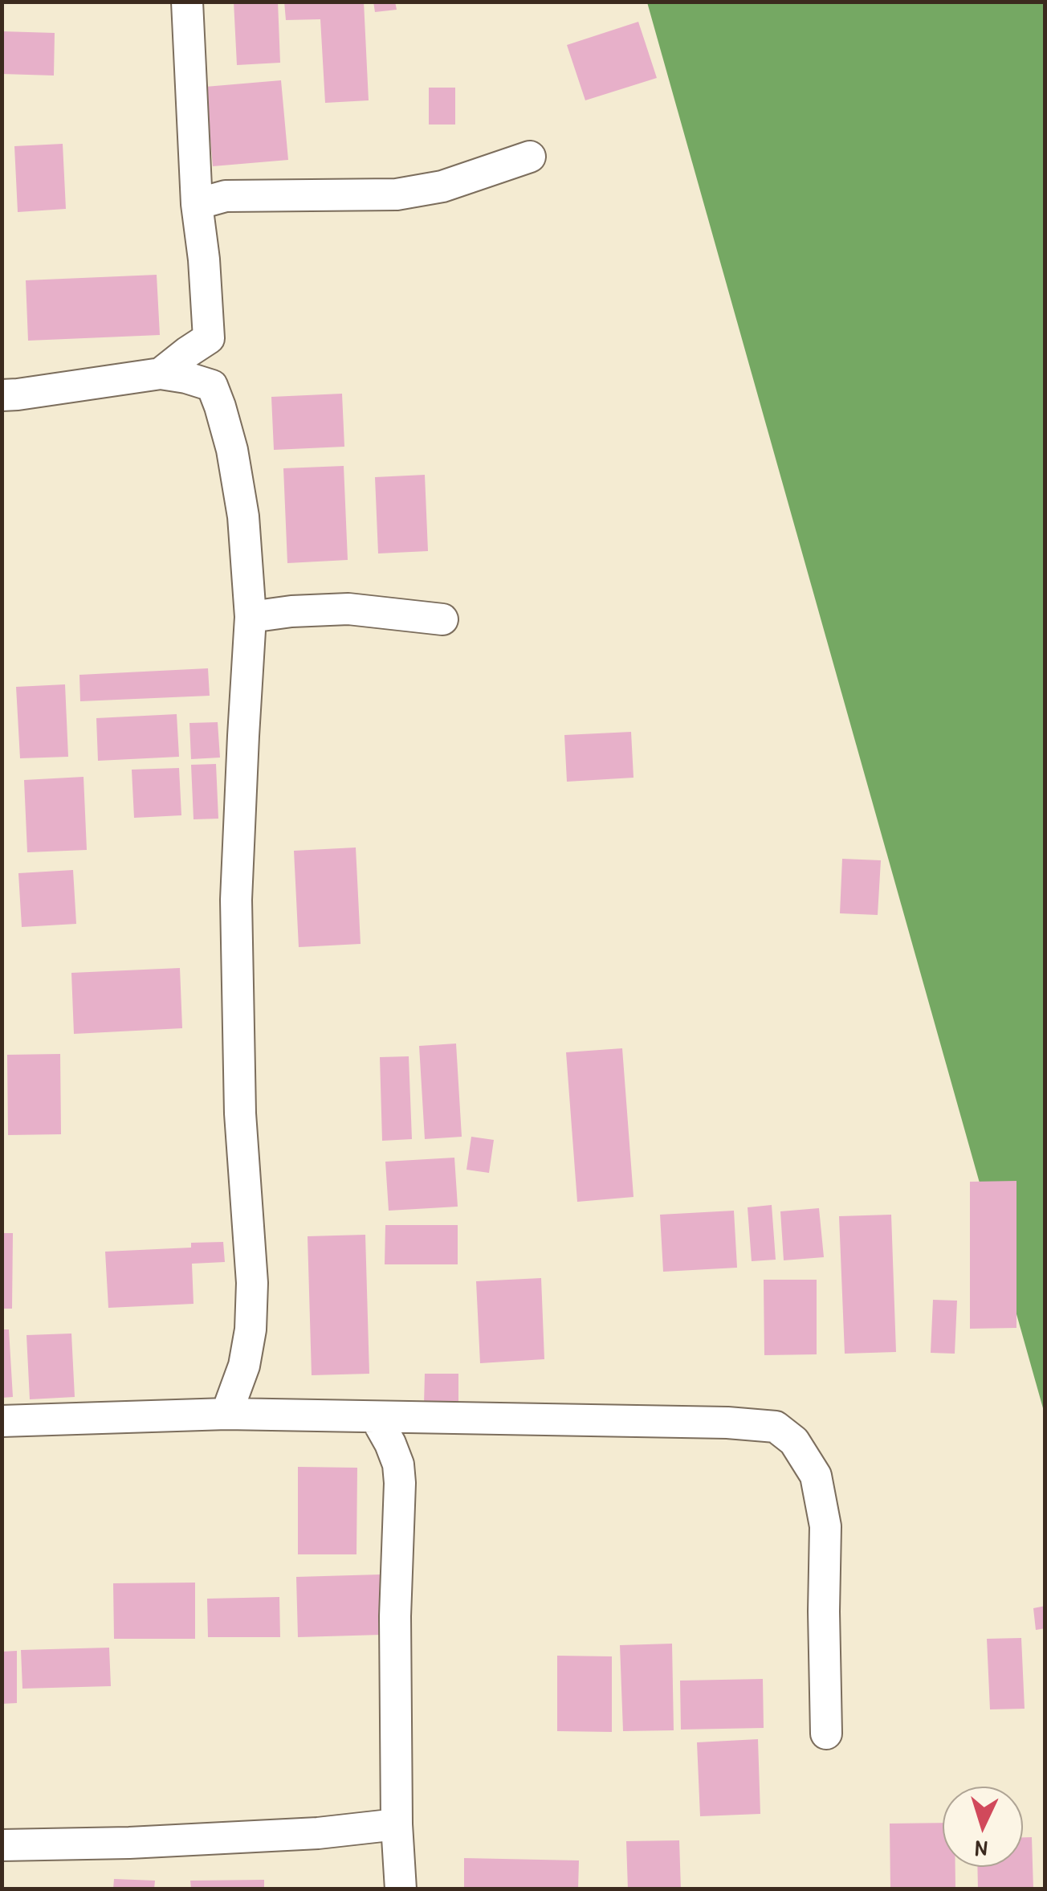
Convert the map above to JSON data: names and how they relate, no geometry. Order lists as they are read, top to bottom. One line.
{"north":"bottom"}
